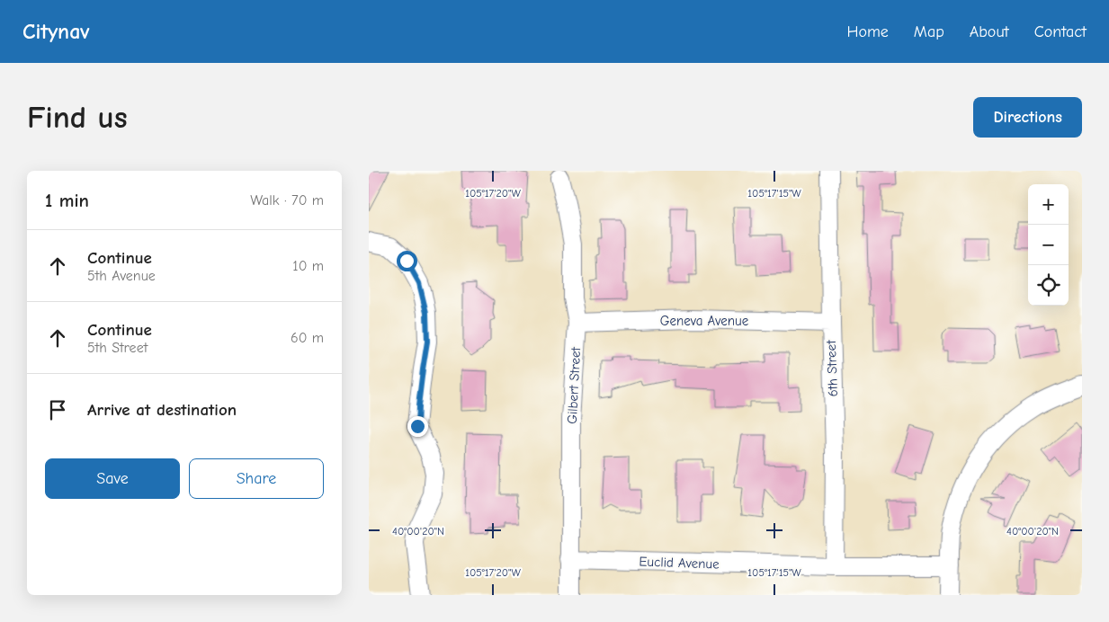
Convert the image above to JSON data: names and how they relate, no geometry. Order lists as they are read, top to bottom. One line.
{"streets":{"street":["Geneva Avenue","6th Street","Gilbert Street","Euclid Avenue"]},"crossings":[["Geneva Avenue","6th Street"],["Geneva Avenue","Gilbert Street"],["6th Street","Euclid Avenue"],["Gilbert Street","Euclid Avenue"]],"page":{"header":"Citynav","nav":["Home","Map","About","Contact"],"buttons":["Directions",["Save","Share"]],"title":"Find us","heading":["1 min","Walk · 70 m"],"map_buttons":["+","−"],"list":[["Continue","5th Avenue","10 m"],["Continue","5th Street","60 m"],"Arrive at destination"]},"coordinates":["105°17'20\"W","105°17'15\"W","40°00'20\"N"]}
